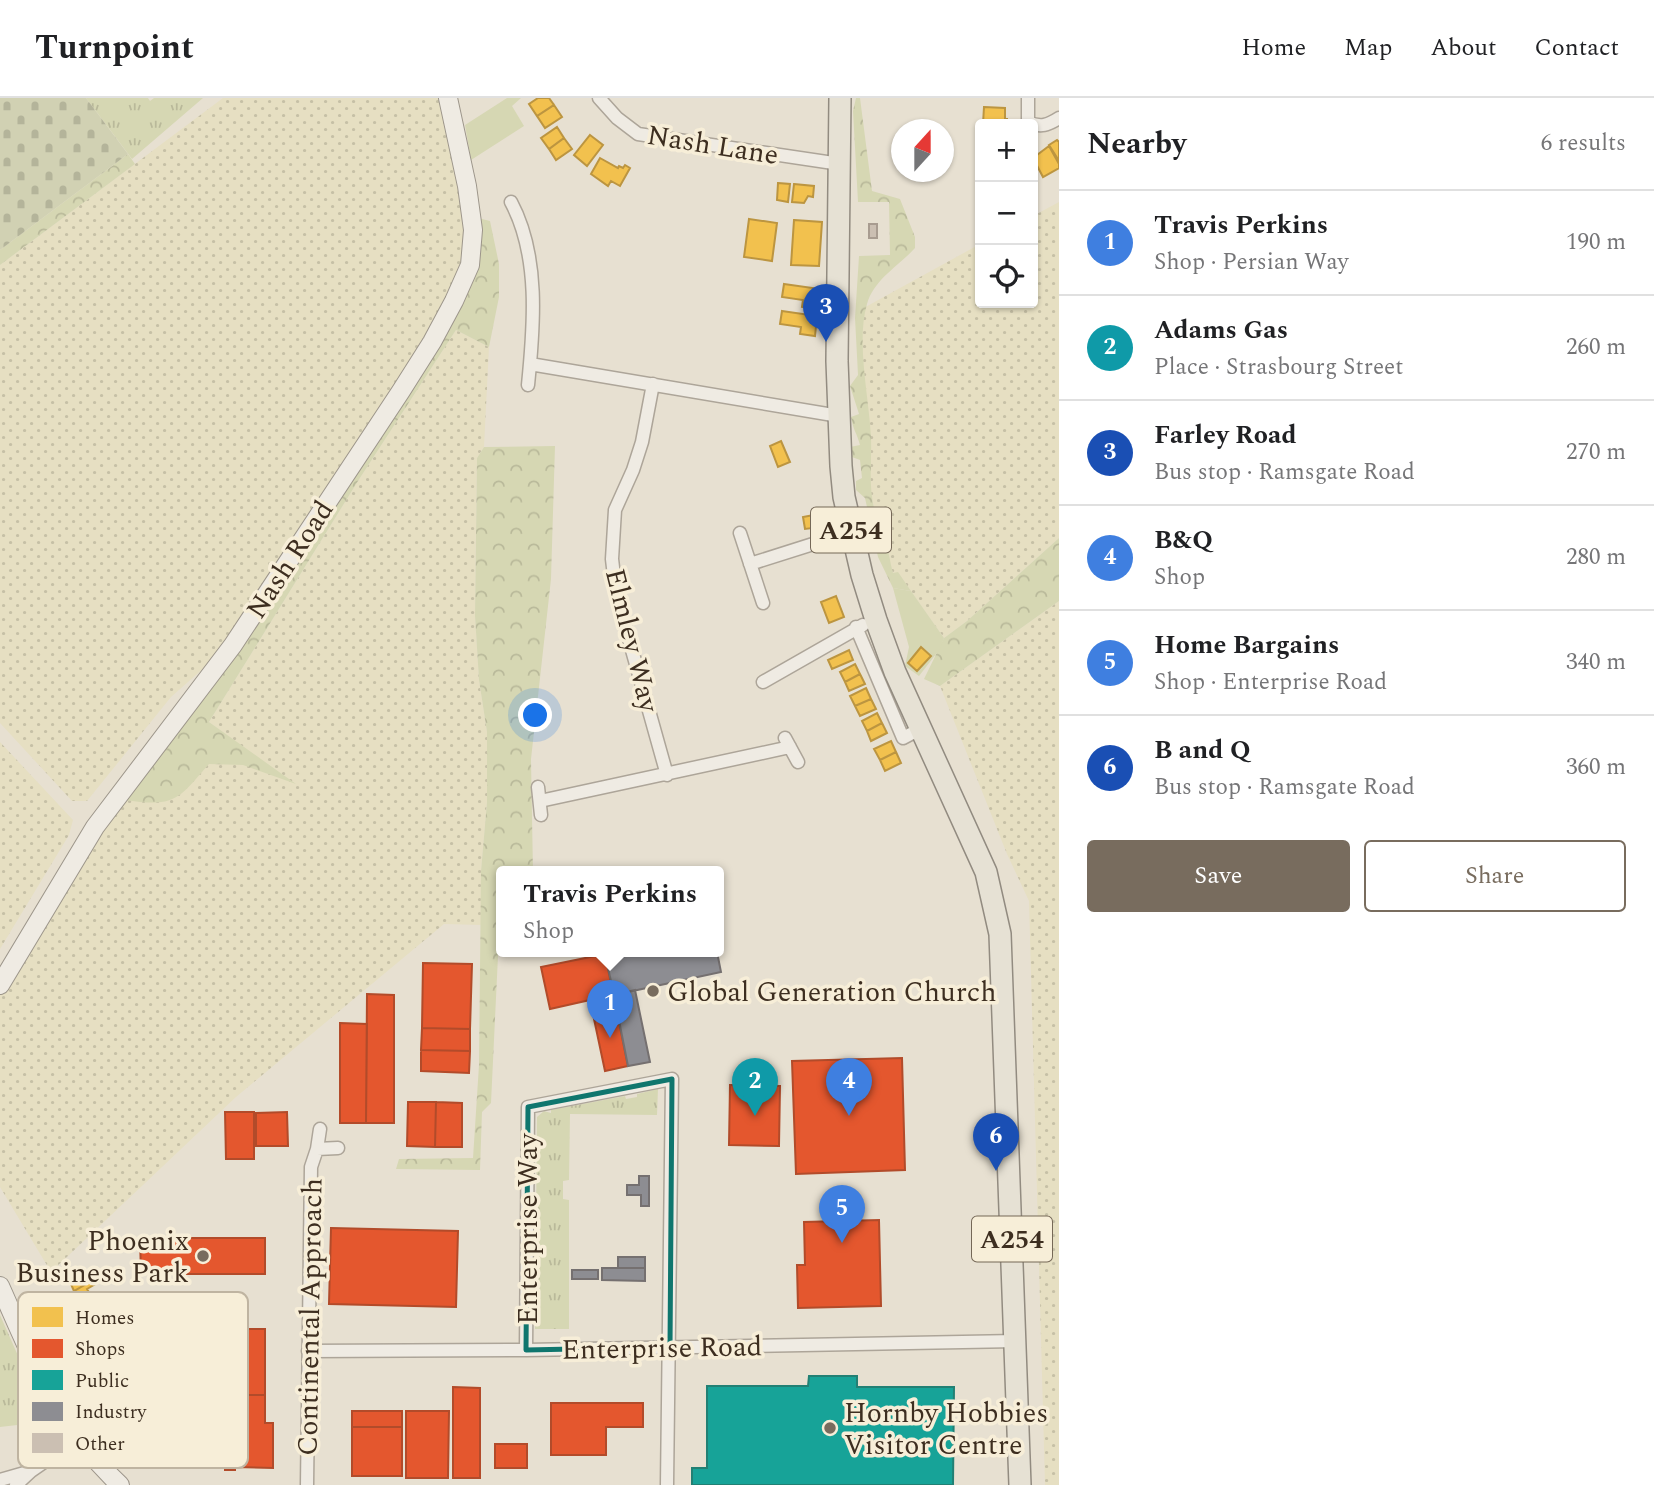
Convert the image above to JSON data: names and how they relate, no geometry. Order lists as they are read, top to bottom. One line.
{"streets":{"main road":["A254"],"street":["Nash Lane","Nash Road","Elmley Way","Enterprise Way","Continental Approach","Enterprise Road"]},"crossings":[["Nash Lane","A254"],["A254","Enterprise Road"],["Enterprise Way","Enterprise Road"],["Continental Approach","Enterprise Road"]],"places":["Global Generation Church","Phoenix Business Park","Hornby Hobbies Visitor Centre"],"legend":["Homes","Shops","Public","Industry","Other"],"north":"top","page":{"header":"Turnpoint","nav":["Home","Map","About","Contact"],"heading":["Nearby","6 results"],"map_buttons":["+","−"],"list":[{"mark":"1","name":"Travis Perkins","note":"Shop · Persian Way","value":"190 m"},{"mark":"2","name":"Adams Gas","note":"Place · Strasbourg Street","value":"260 m"},{"mark":"3","name":"Farley Road","note":"Bus stop · Ramsgate Road","value":"270 m"},{"mark":"4","name":"B&Q","note":"Shop","value":"280 m"},{"mark":"5","name":"Home Bargains","note":"Shop · Enterprise Road","value":"340 m"},{"mark":"6","name":"B and Q","note":"Bus stop · Ramsgate Road","value":"360 m"}],"pins":["3","1","2","4","6","5"],"buttons":["Save","Share"],"popup":["Travis Perkins","Shop"]}}
